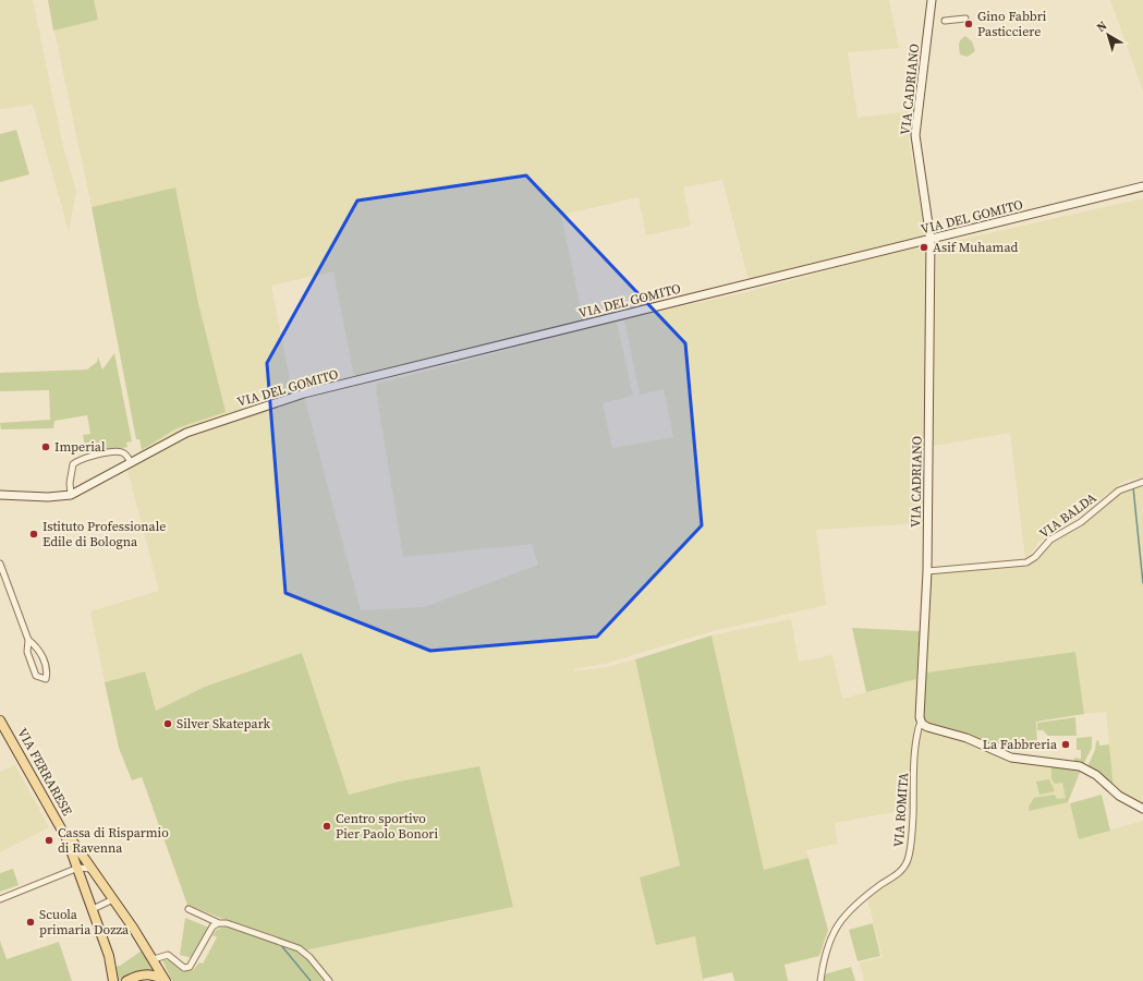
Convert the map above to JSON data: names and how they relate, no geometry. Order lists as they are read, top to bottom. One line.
{"streets":{"main road":["VIA FERRARESE"],"street":["VIA CADRIANO","VIA DEL GOMITO","VIA BALDA","VIA ROMITA"]},"crossings":[["VIA CADRIANO","VIA DEL GOMITO"],["VIA CADRIANO","VIA BALDA"],["VIA CADRIANO","VIA ROMITA"]],"places":["Gino Fabbri Pasticciere","Asif Muhamad","Imperial","Istituto Professionale Edile di Bologna","Silver Skatepark","La Fabbreria","Centro sportivo Pier Paolo Bonori","Cassa di Risparmio di Ravenna","Scuola primaria Dozza"],"north":"top left"}
